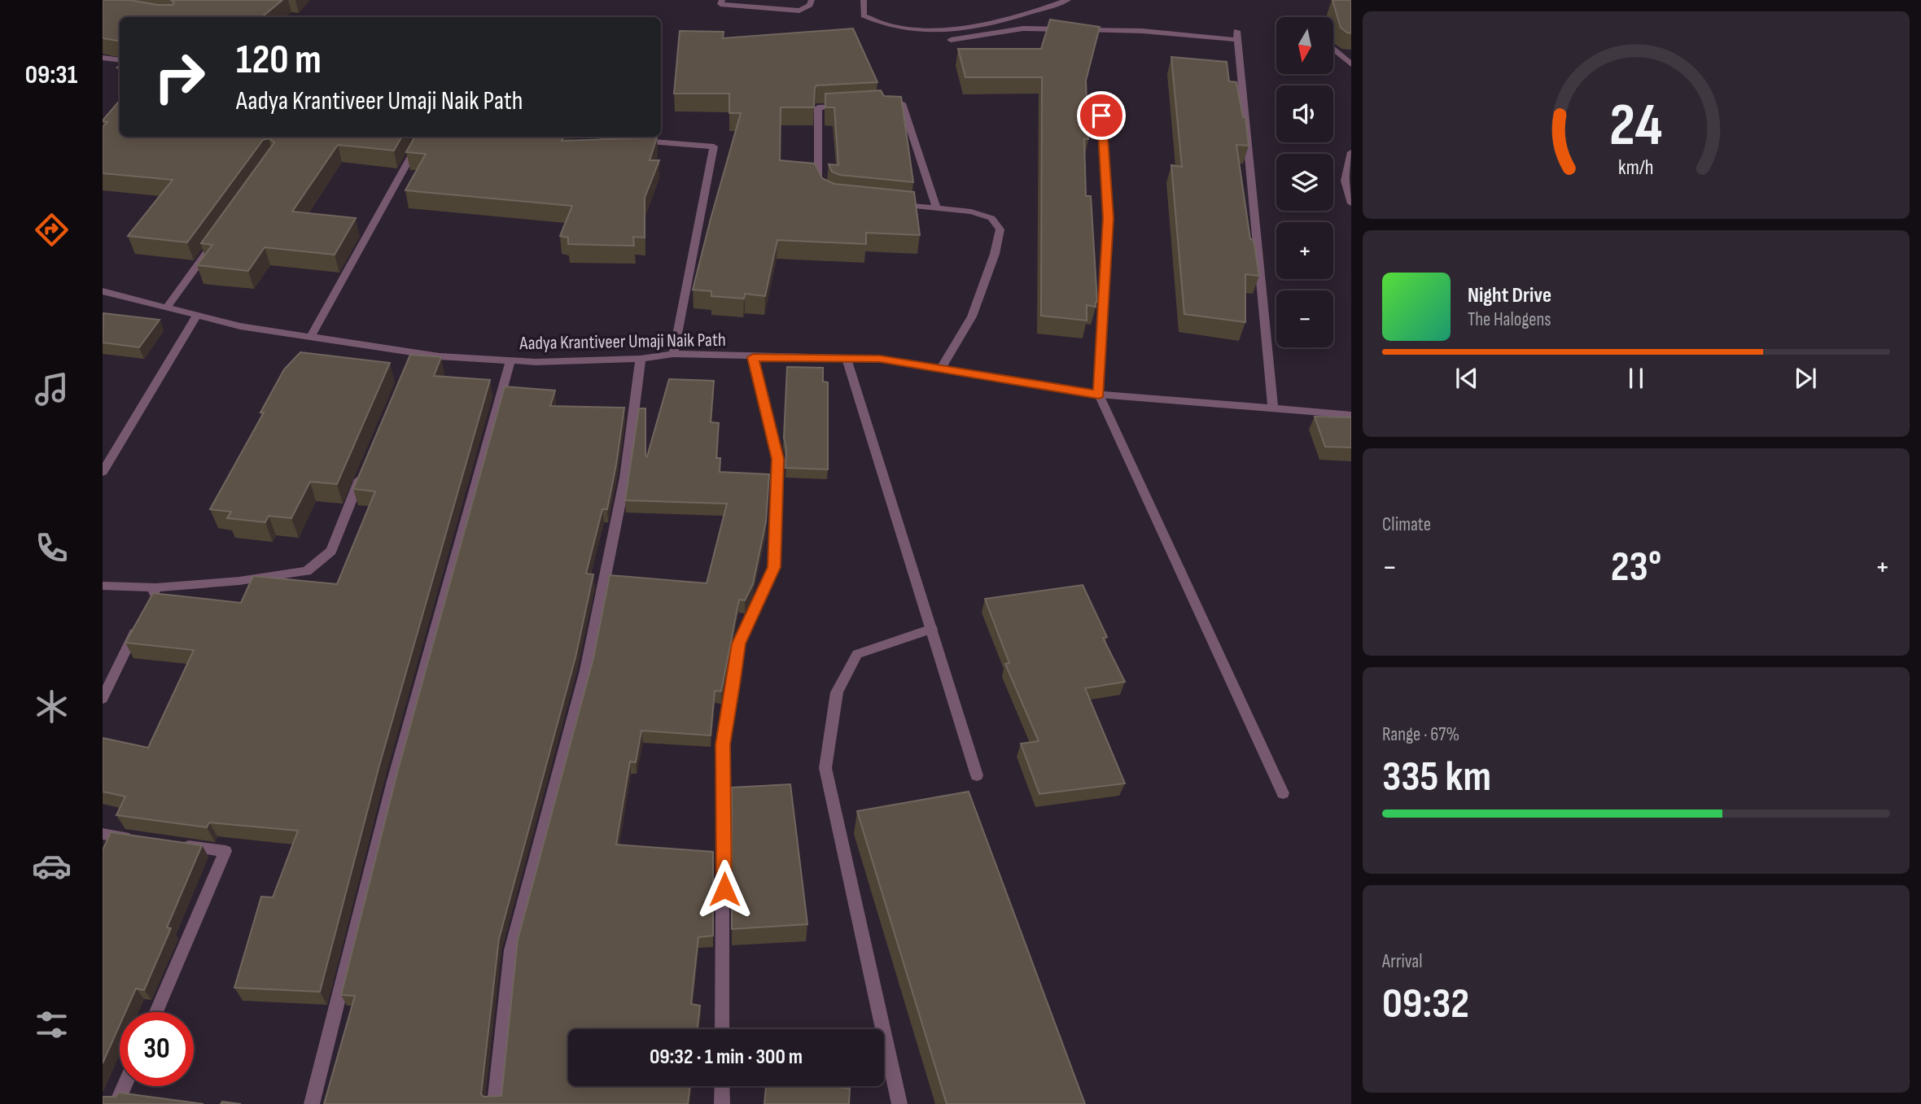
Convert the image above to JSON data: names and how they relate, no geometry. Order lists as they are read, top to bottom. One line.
{"streets":{"street":["Aadya Krantiveer Umaji Naik Path"]},"north":"bottom","page":{"tabs":"09:31","map_buttons":["+","−"],"turn":["120 m","Aadya Krantiveer Umaji Naik Path"],"song":["Night Drive","The Halogens"],"tile":["Climate",["Range · 67%","335 km"],["Arrival","09:32"]],"heat":["−","23°","+"],"limit":"30","trip":"09:32 · 1 min · 300 m","gauge":["24","km/h"]}}
